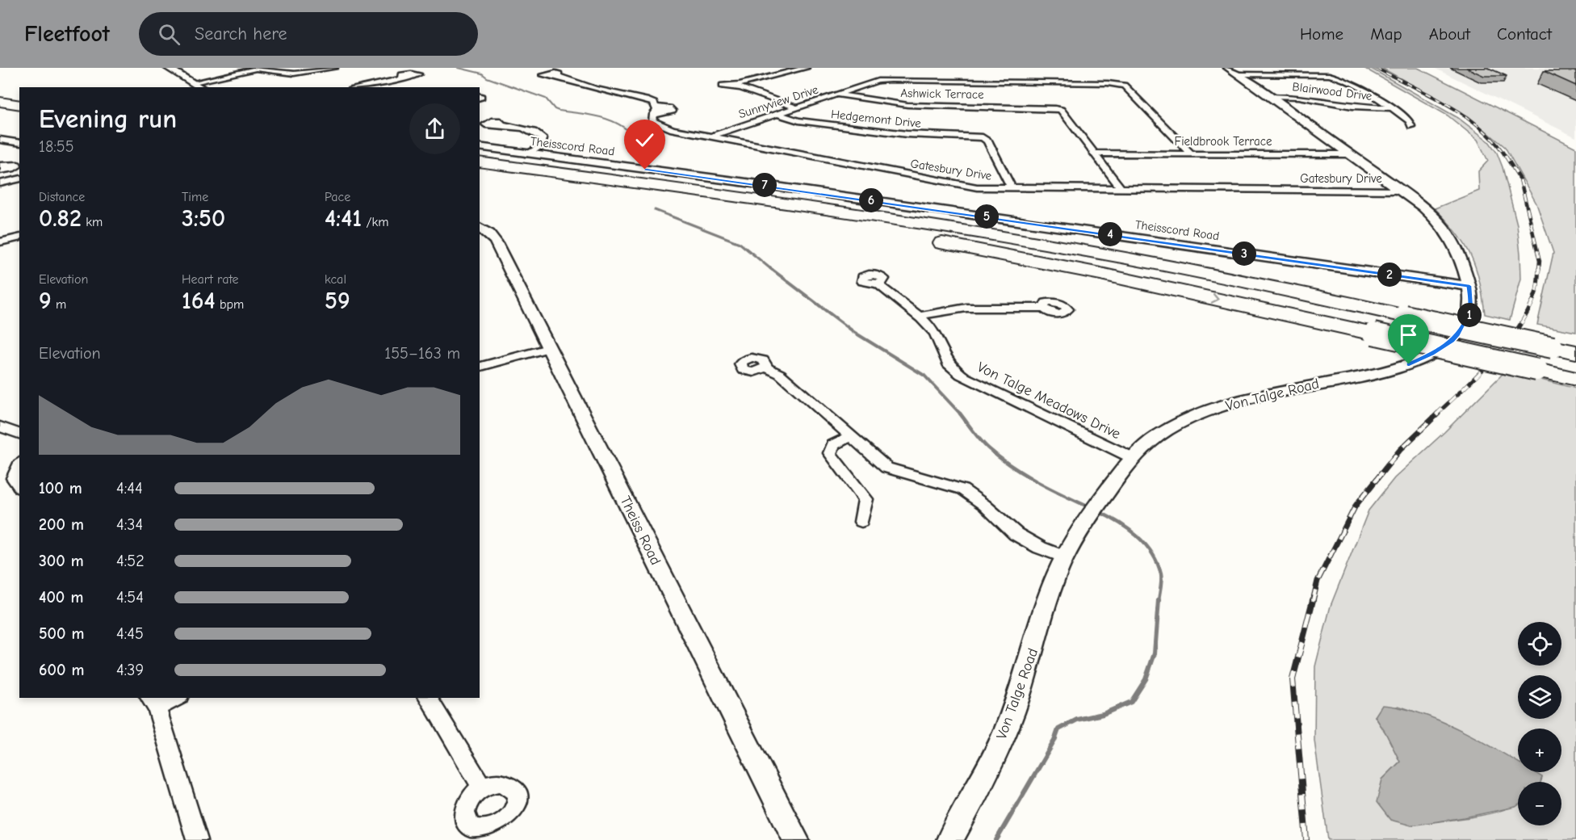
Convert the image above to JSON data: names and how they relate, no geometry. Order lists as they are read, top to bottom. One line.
{"streets":{"street":["Blairwood Drive","Ashwick Terrace","Sunnyview Drive","Hedgemont Drive","Fieldbrook Terrace","Theisscord Road","Gatesbury Drive","Von Talge Road","Von Talge Meadows Drive","Theiss Road"]},"crossings":[["Blairwood Drive","Von Talge Road"],["Ashwick Terrace","Sunnyview Drive"],["Ashwick Terrace","Fieldbrook Terrace"],["Ashwick Terrace","Gatesbury Drive"],["Sunnyview Drive","Hedgemont Drive"],["Sunnyview Drive","Fieldbrook Terrace"],["Sunnyview Drive","Gatesbury Drive"],["Hedgemont Drive","Gatesbury Drive"],["Fieldbrook Terrace","Von Talge Road"],["Theisscord Road","Von Talge Road"],["Gatesbury Drive","Von Talge Road"],["Von Talge Road","Von Talge Meadows Drive"]],"page":{"header":"Fleetfoot","search":"Search here","nav":["Home","Map","About","Contact"],"heading":["Evening run","18:55"],"stats":[["Distance","0.82 km"],["Time","3:50"],["Pace","4:41 /km"],["Elevation","9 m"],["Heart rate","164 bpm"],["kcal","59"]],"pins":["7","6","5","4","3","2","1"],"chart":["Elevation","155–163 m"],"list":[{"name":"100 m","note":"4:44"},{"name":"200 m","note":"4:34"},{"name":"300 m","note":"4:52"},{"name":"400 m","note":"4:54"},{"name":"500 m","note":"4:45"},{"name":"600 m","note":"4:39"}],"map_buttons":["+","−"]}}
